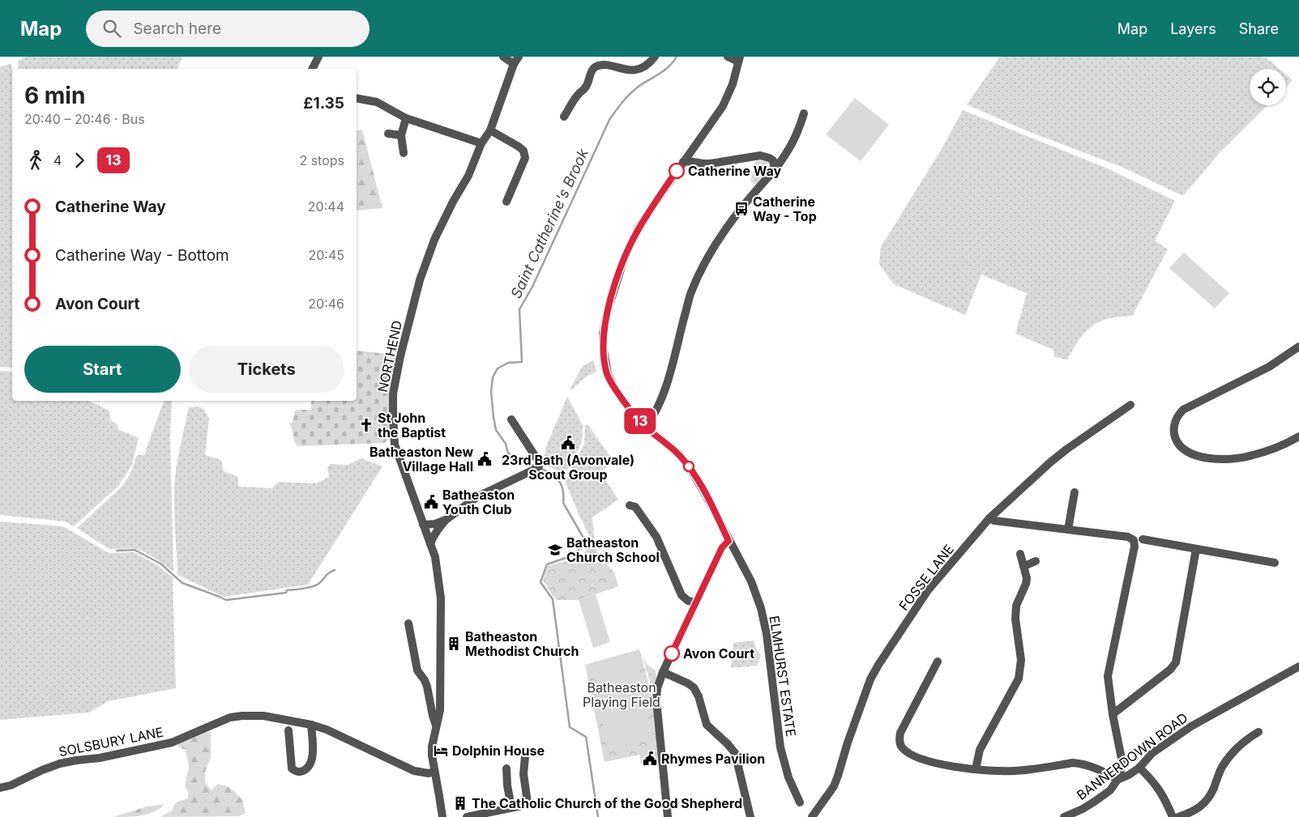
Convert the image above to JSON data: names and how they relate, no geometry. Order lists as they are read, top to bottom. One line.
{"streets":{"street":["NORTHEND","FOSSE LANE","ELMHURST ESTATE","SOLSBURY LANE","BANNERDOWN ROAD"]},"crossings":[["NORTHEND","SOLSBURY LANE"]],"water":["Saint Catherine's Brook"],"parks":["Batheaston Playing Field"],"places":{"other":["Catherine Way","Avon Court"],"bus stop":["Catherine Way - Top"],"church":["St John the Baptist"],"public building":["23rd Bath (Avonvale) Scout Group","Batheaston New Village Hall","Batheaston Youth Club","Rhymes Pavilion"],"school or university":["Batheaston Church School"],"building":["Batheaston Methodist Church","The Catholic Church of the Good Shepherd"],"hotel":["Dolphin House"]},"lines":["bus line 13"],"page":{"header":"Map","search":"Search here","nav":["Map","Layers","Share"],"on_map":"13","heading":["6 min","20:40 – 20:46 · Bus","£1.35"],"legs":["4","13","2 stops"],"list":[{"name":"Catherine Way","value":"20:44"},{"name":"Catherine Way - Bottom","value":"20:45"},{"name":"Avon Court","value":"20:46"}],"buttons":["Start","Tickets"]}}
